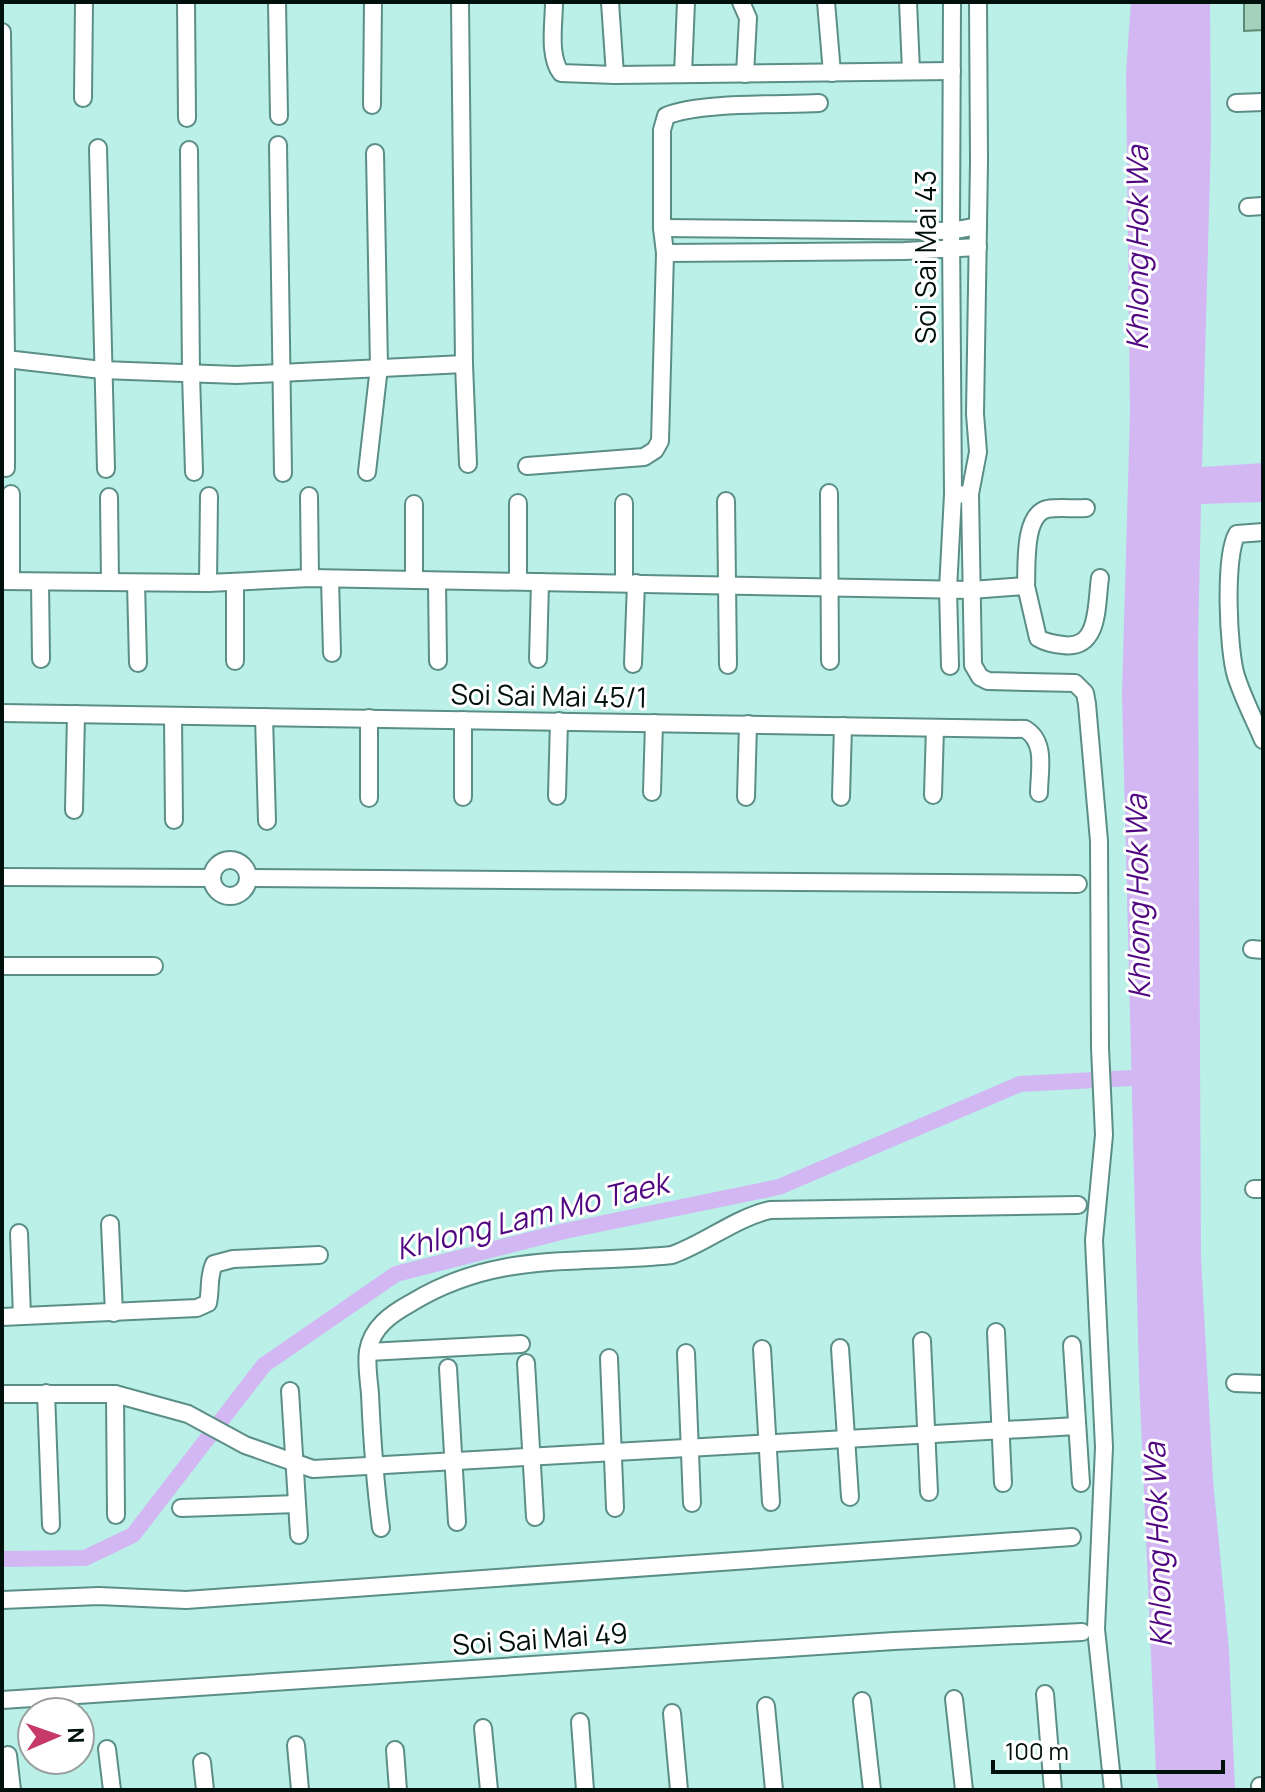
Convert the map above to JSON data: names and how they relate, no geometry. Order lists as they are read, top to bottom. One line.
{"streets":{"street":["Soi Sai Mai 43","Soi Sai Mai 45/1","Soi Sai Mai 49"]},"water":["Khlong Hok Wa","Khlong Lam Mo Taek"],"scale_bar":"100 m","north":"right"}
